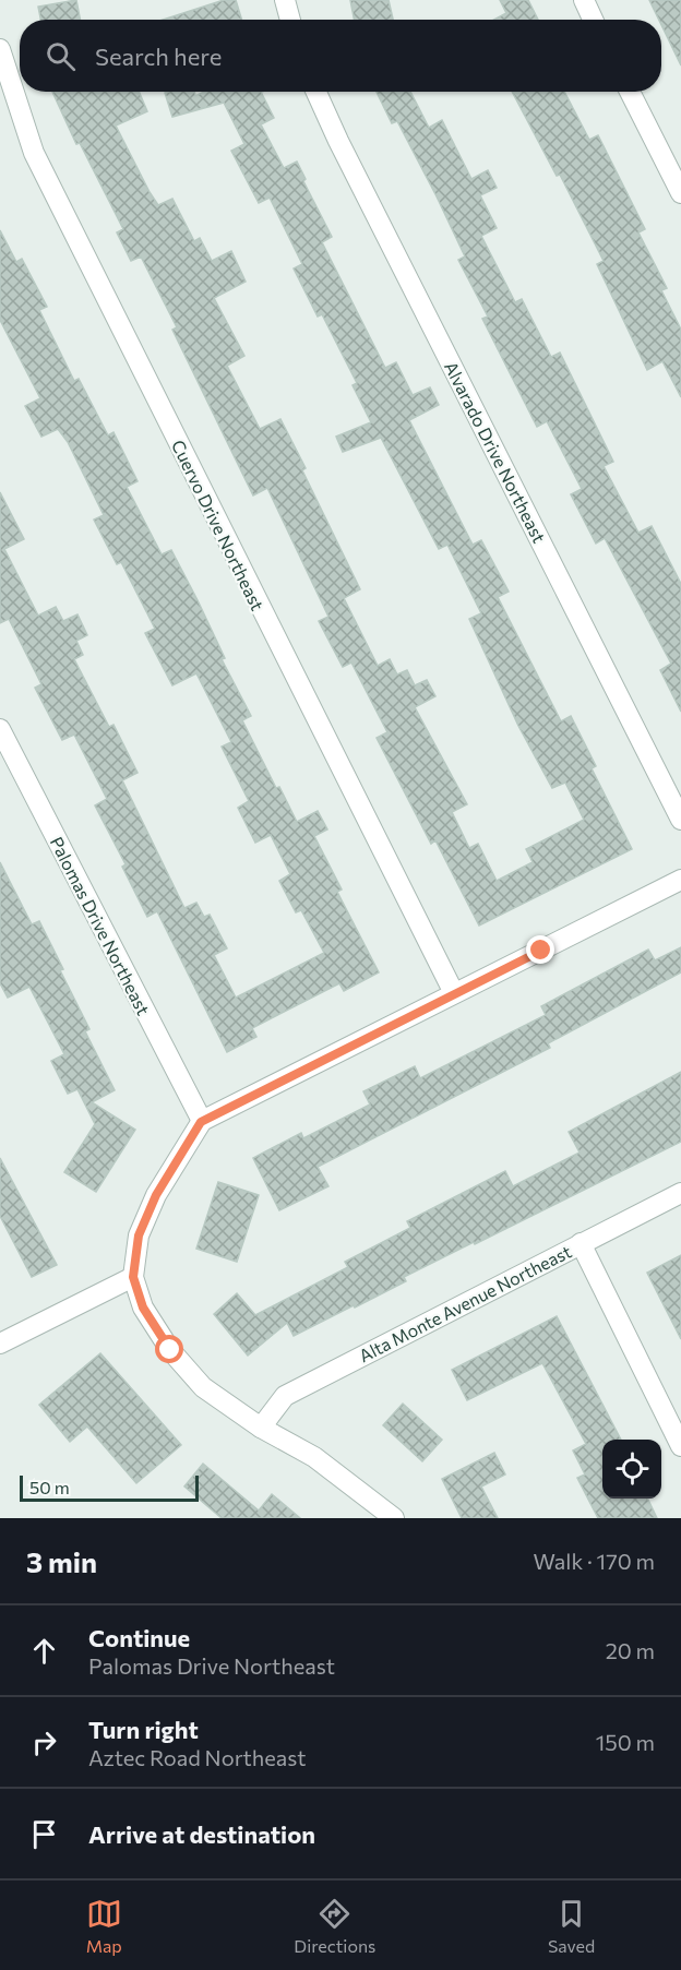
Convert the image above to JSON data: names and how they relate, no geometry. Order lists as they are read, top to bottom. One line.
{"streets":{"street":["Alvarado Drive Northeast","Cuervo Drive Northeast","Palomas Drive Northeast","Alta Monte Avenue Northeast"]},"scale_bar":"50 m","page":{"search":"Search here","scale":"50 m","heading":["3 min","Walk · 170 m"],"list":[["Continue","Palomas Drive Northeast","20 m"],["Turn right","Aztec Road Northeast","150 m"],"Arrive at destination"],"nav":["Map","Directions","Saved"]}}
